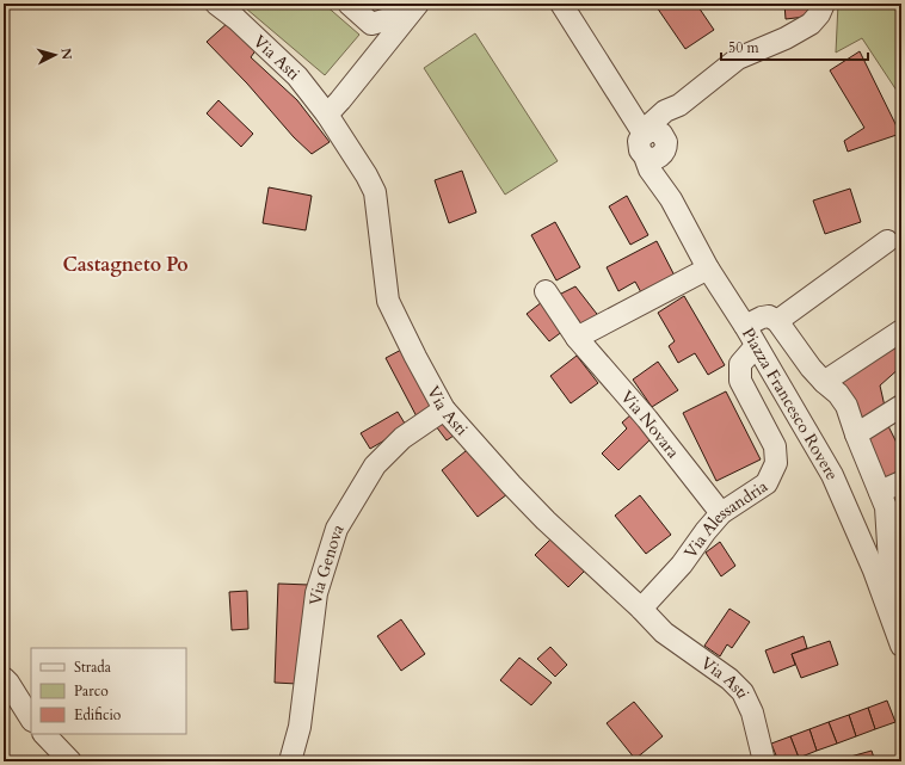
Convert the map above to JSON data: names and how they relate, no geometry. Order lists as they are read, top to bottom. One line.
{"streets":{"street":["Via Asti","Piazza Francesco Rovere","Via Novara","Via Alessandria","Via Genova"]},"crossings":[["Via Asti","Via Alessandria"],["Via Asti","Via Genova"],["Piazza Francesco Rovere","Via Alessandria"],["Via Novara","Via Alessandria"]],"districts":["Castagneto Po"],"legend":["Strada","Parco","Edificio"],"scale_bar":"50 m","north":"right"}
